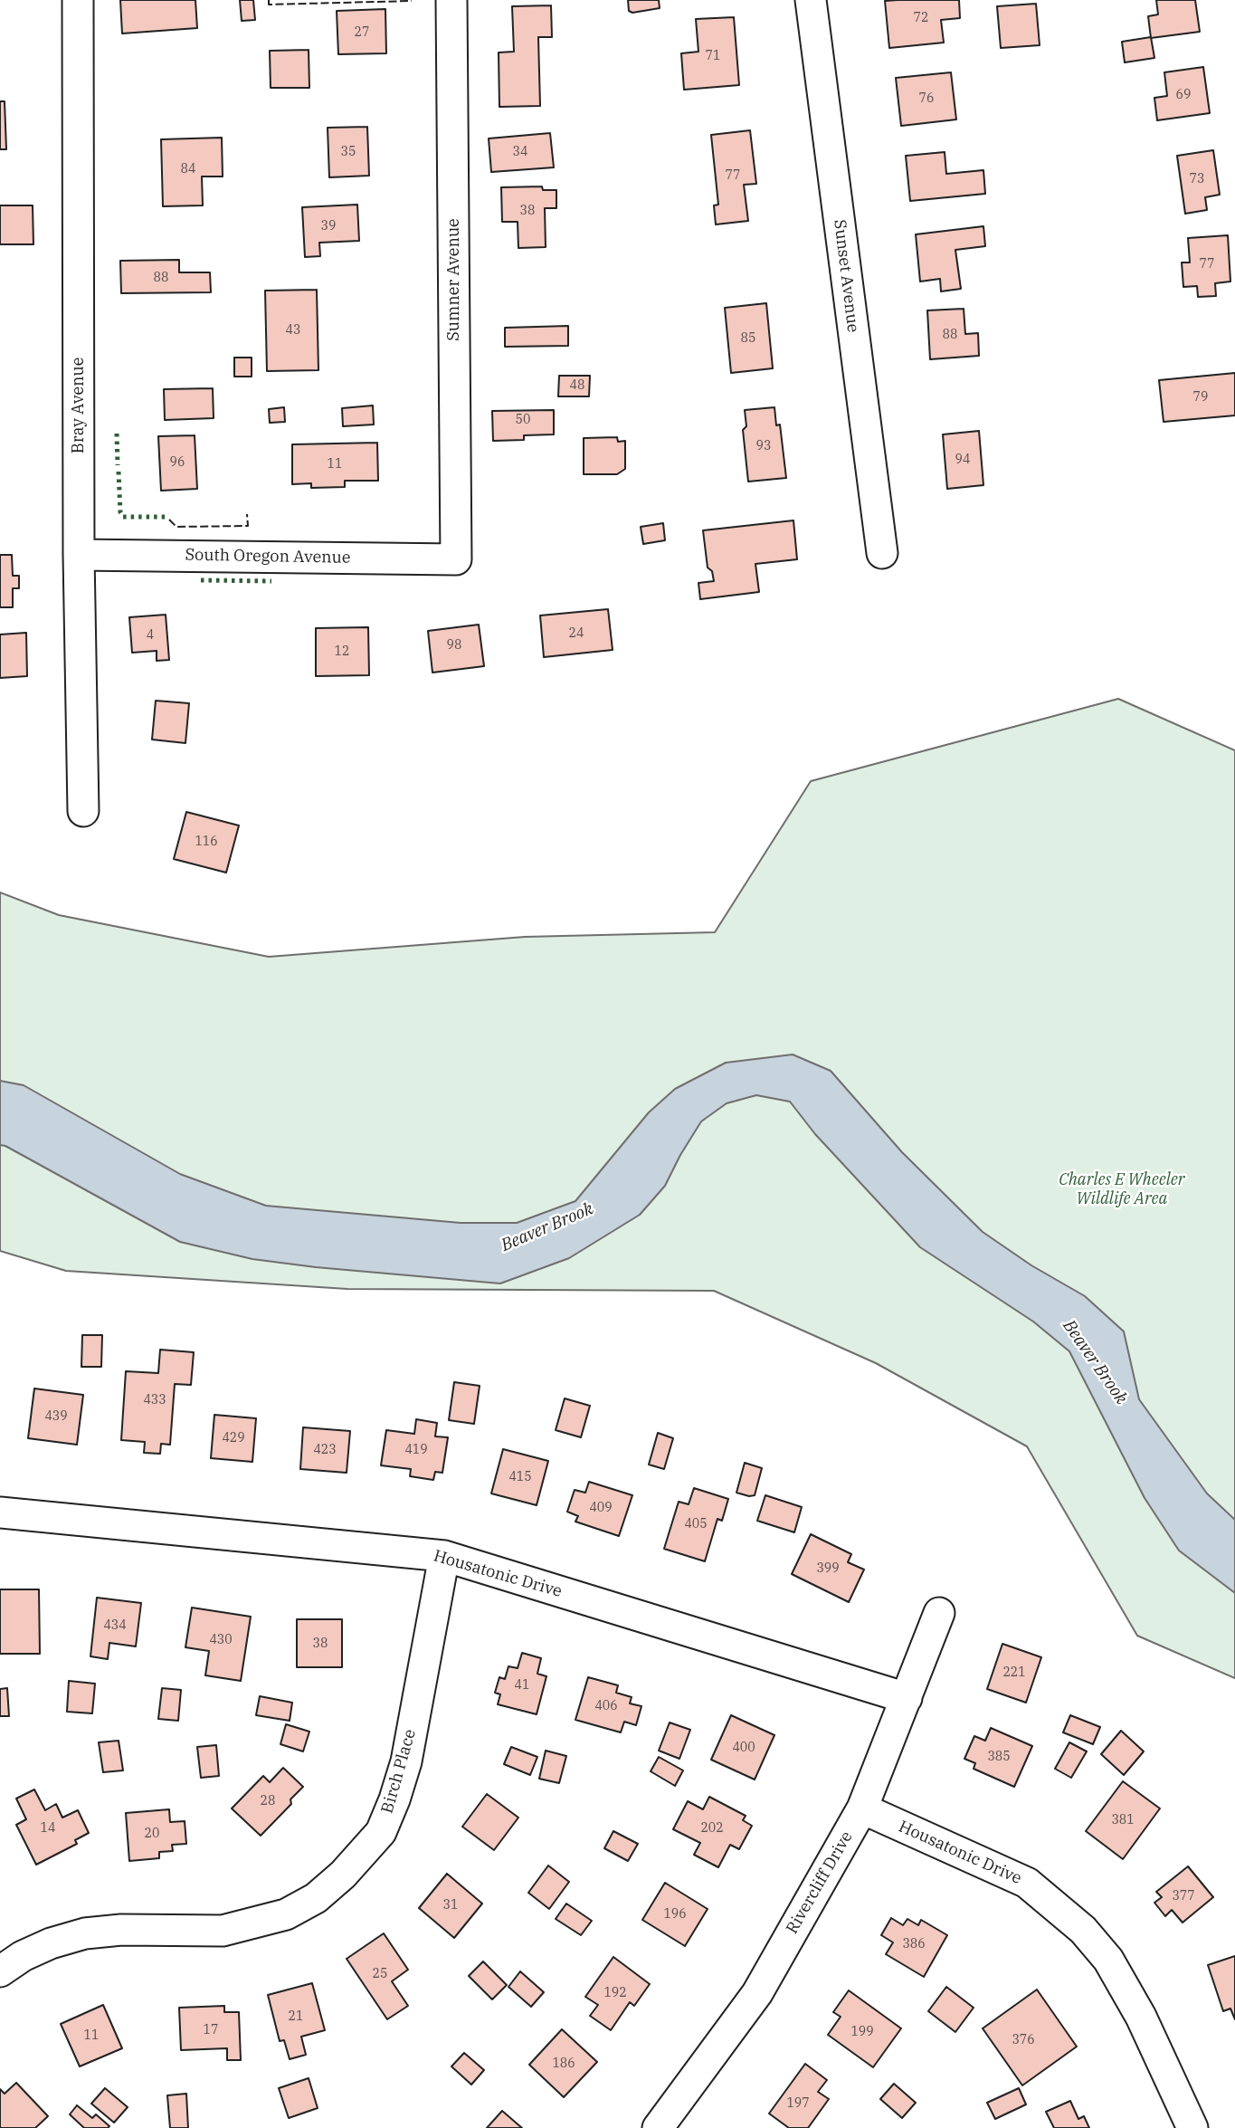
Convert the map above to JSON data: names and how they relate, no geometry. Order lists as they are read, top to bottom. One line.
{"streets":{"street":["Sunset Avenue","Sumner Avenue","Bray Avenue","South Oregon Avenue","Housatonic Drive","Birch Place","Rivercliff Drive"]},"crossings":[["Sumner Avenue","South Oregon Avenue"],["Bray Avenue","South Oregon Avenue"],["Housatonic Drive","Birch Place"],["Housatonic Drive","Rivercliff Drive"]],"water":["Beaver Brook"],"parks":["Charles E Wheeler Wildlife Area"],"house_numbers":["72","27","71","69","76","35","34","84","77","73","38","39","77","88","43","88","85","48","79","50","93","94","96","11","24","4","98","12","116","433","439","429","423","419","415","409","405","399","434","430","38","221","41","406","400","385","28","381","14","202","20","377","31","196","386","25","192","21","17","199","11","376","186","197"]}
